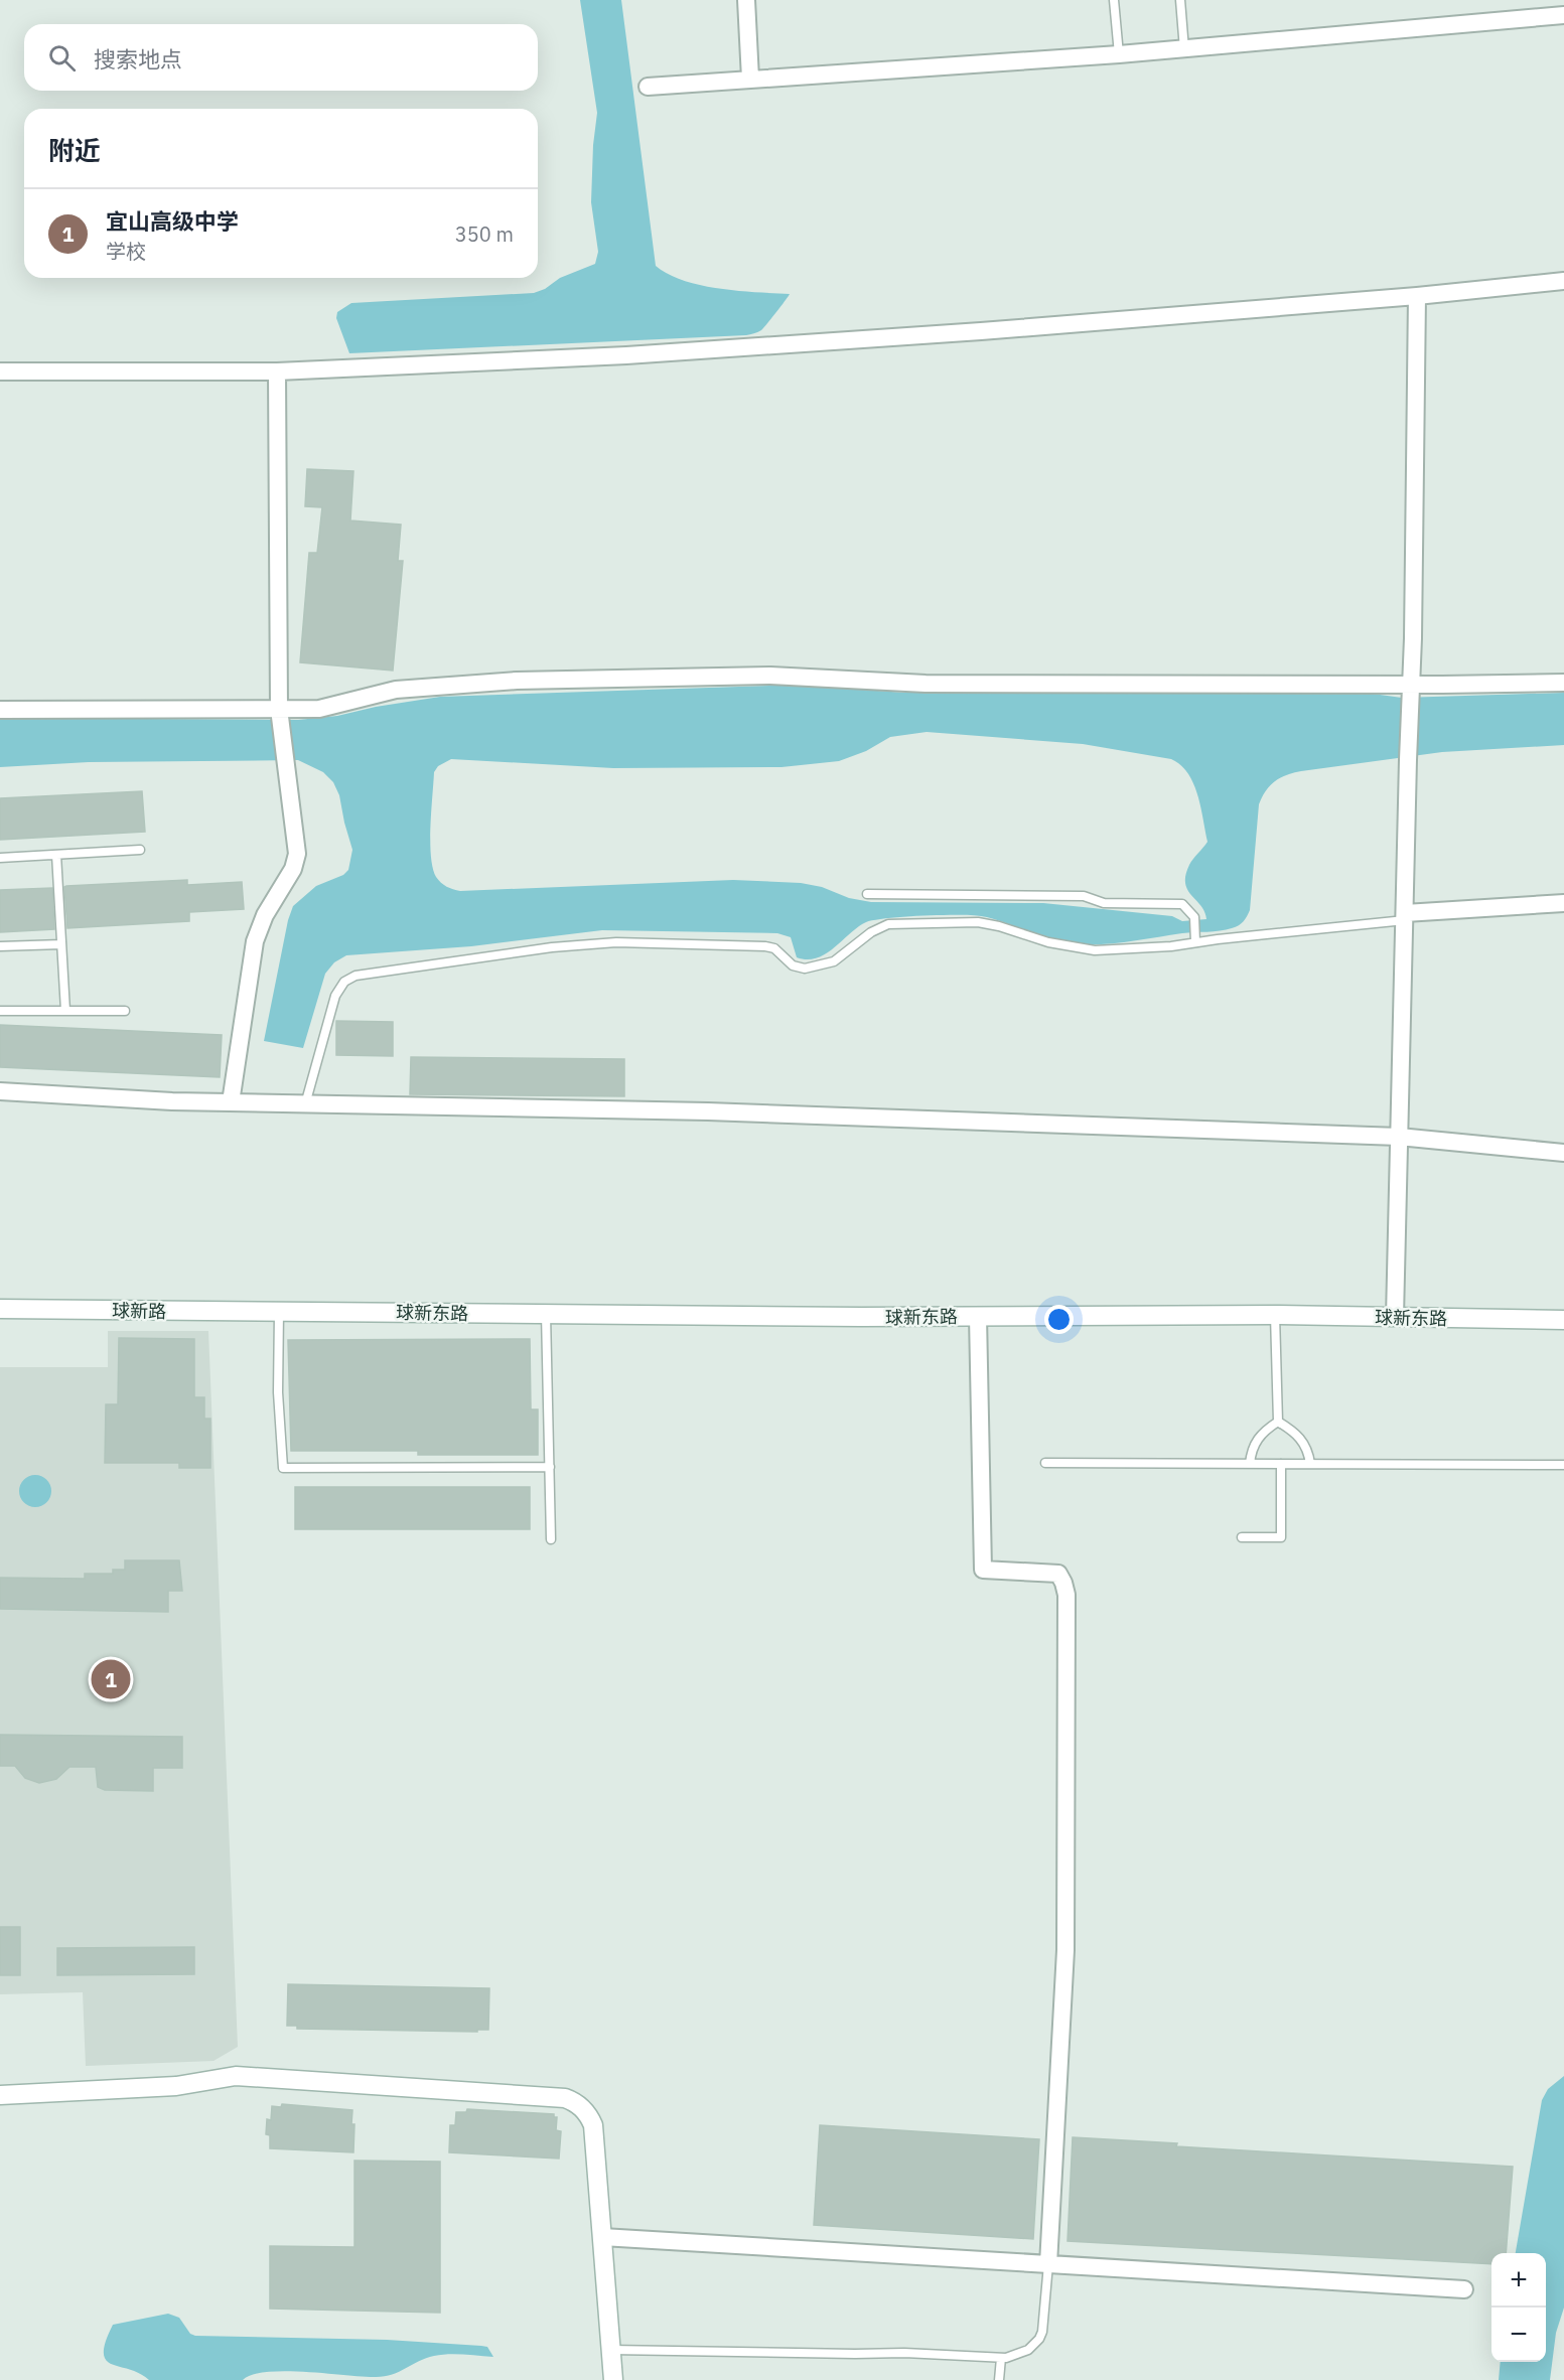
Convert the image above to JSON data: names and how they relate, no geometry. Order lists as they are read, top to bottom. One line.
{"streets":{"street":["球新路","球新东路"]},"crossings":[["球新路","球新东路"]],"page":{"search":"搜索地点","heading":"附近","list":[{"mark":"1","name":"宜山高级中学","note":"学校","value":"350 m"}],"pins":"1","map_buttons":["+","−"]}}
